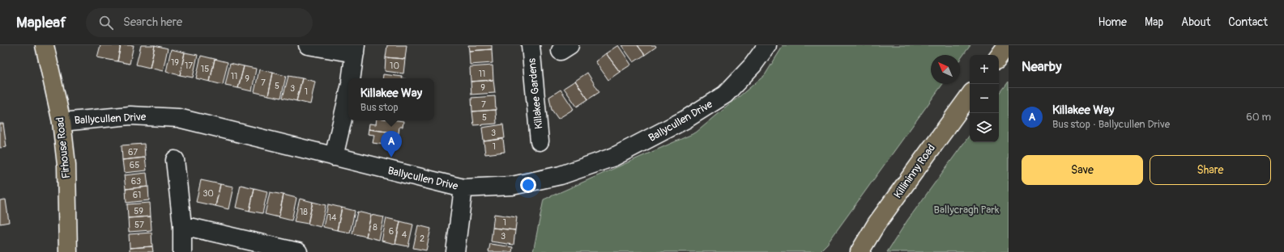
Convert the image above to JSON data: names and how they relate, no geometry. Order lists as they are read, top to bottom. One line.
{"streets":{"main road":["Firhouse Road","Killininny Road"],"street":["Killakee Gardens","Ballycullen Drive"]},"crossings":[["Ballycullen Drive","Firhouse Road"]],"parks":["Ballycragh Park"],"house_numbers":["19","17","10","15","11","11","9","7","5","9","3","1","7","5","3","1","67","65","63","30","61","59","18","14","1","57","8","6","4","3","2"],"north":"top left","page":{"header":"Mapleaf","search":"Search here","nav":["Home","Map","About","Contact"],"heading":"Nearby","map_buttons":["+","−"],"popup":["Killakee Way","Bus stop"],"list":[{"mark":"A","name":"Killakee Way","note":"Bus stop · Ballycullen Drive","value":"60 m"}],"pins":"A","buttons":["Save","Share"]}}
